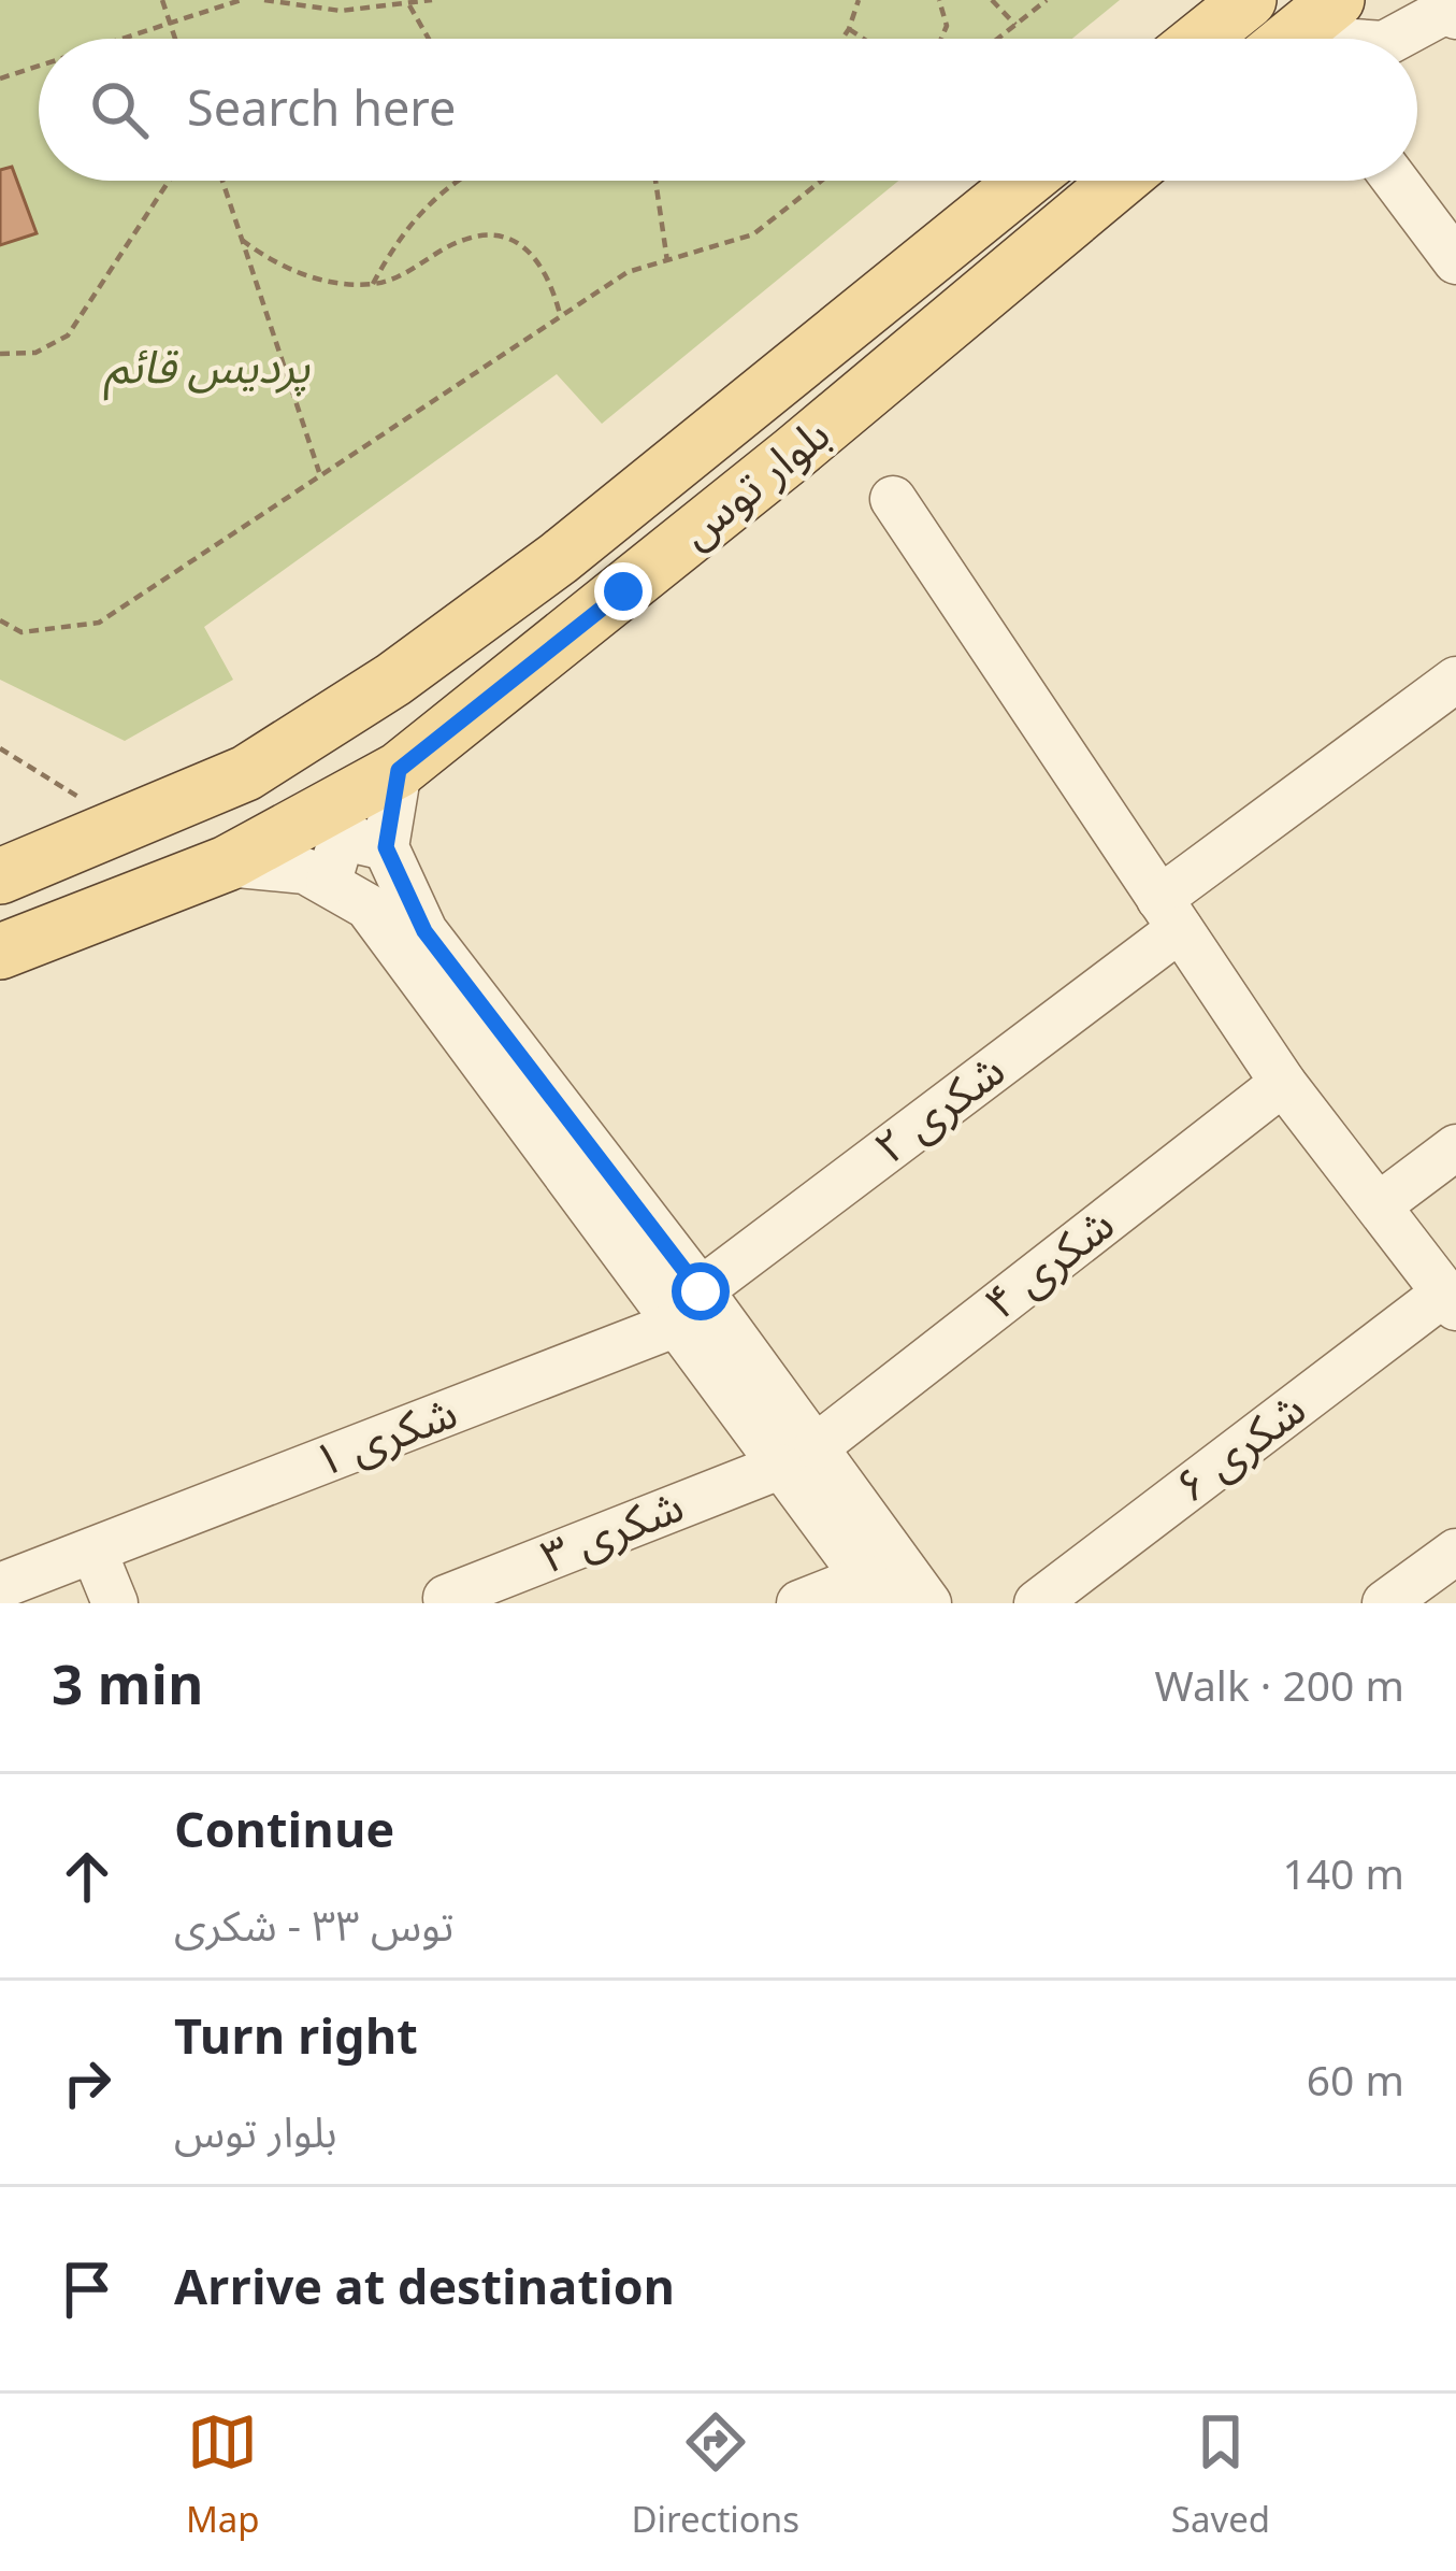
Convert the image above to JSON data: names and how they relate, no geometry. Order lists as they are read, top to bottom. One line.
{"streets":{"main road":["بلوار توس"],"street":["شکری ۲","شکری ۴","شکری ۱","شکری ۶","شکری ۳"]},"crossings":[["شکری ۲","شکری ۱"],["شکری ۴","شکری ۳"]],"parks":["پردیس قائم"],"page":{"search":"Search here","heading":["3 min","Walk · 200 m"],"list":[["Continue","توس ۳۳ - شکری","140 m"],["Turn right","بلوار توس","60 m"],"Arrive at destination"],"nav":["Map","Directions","Saved"]}}
